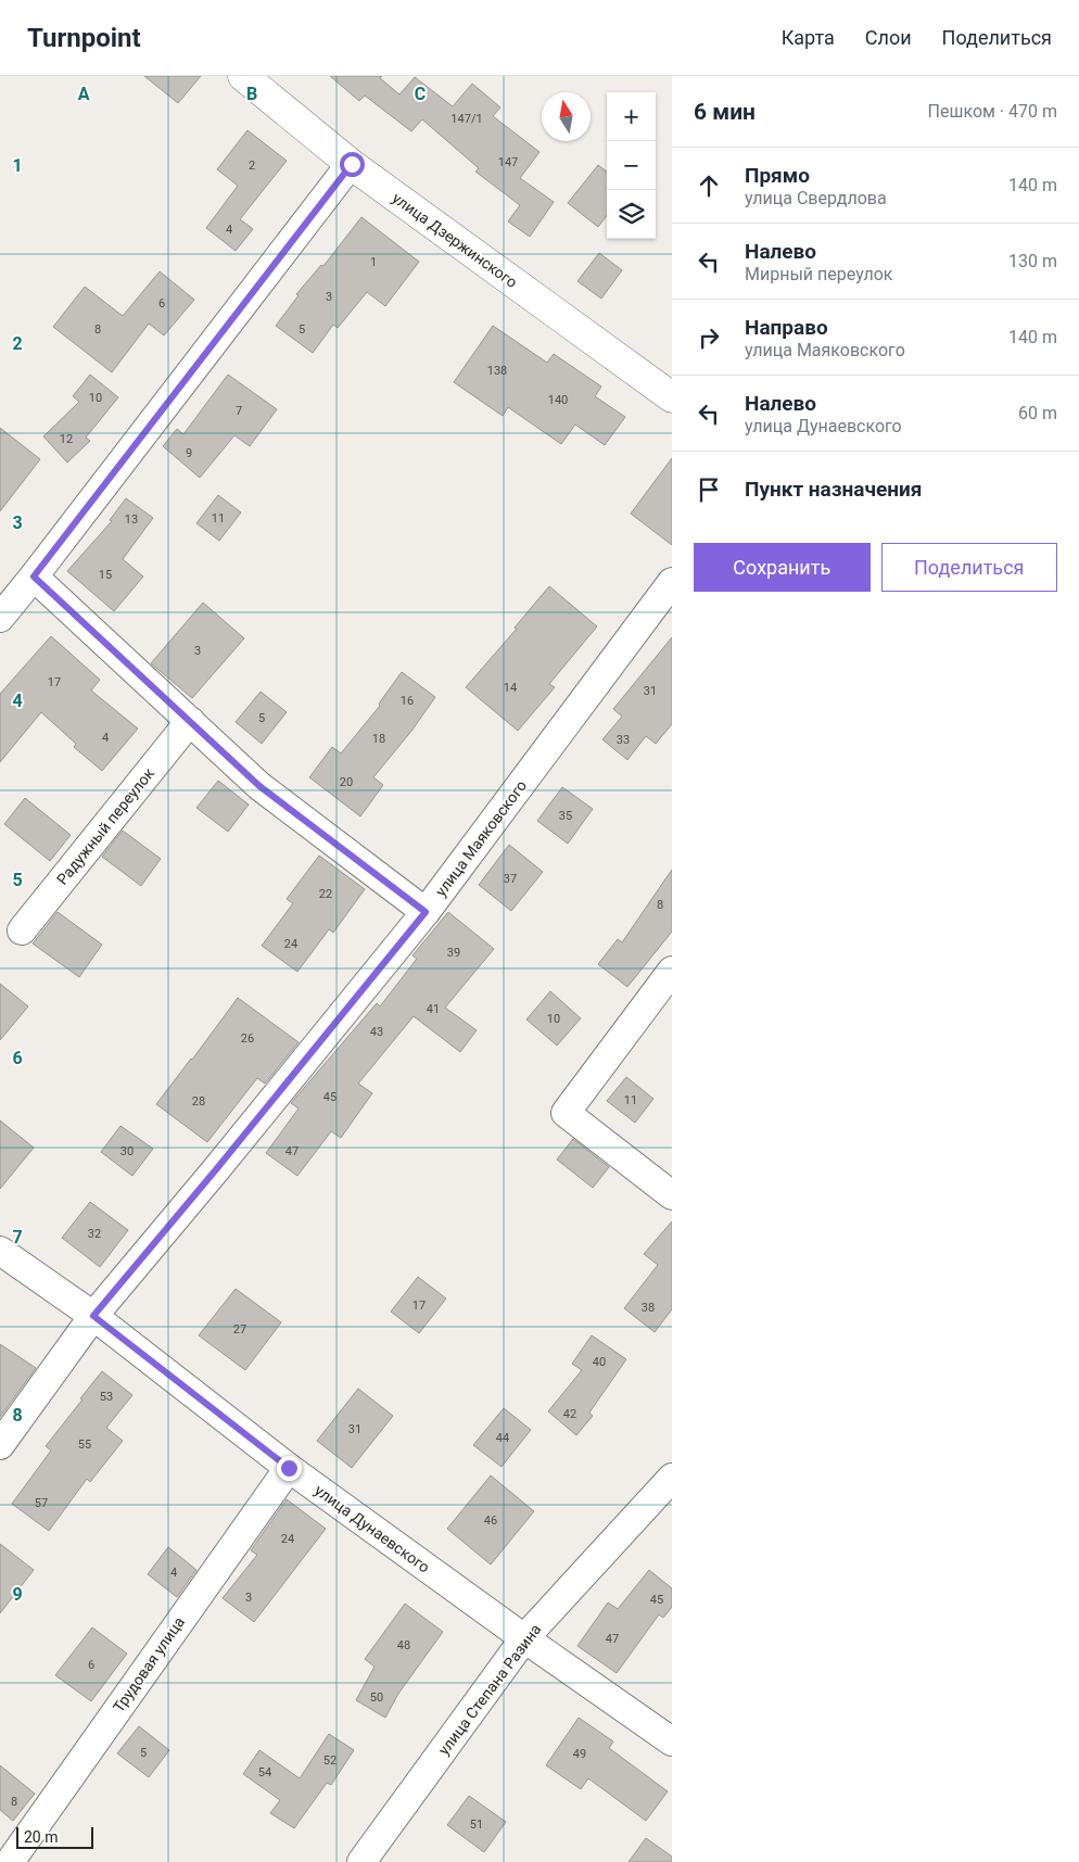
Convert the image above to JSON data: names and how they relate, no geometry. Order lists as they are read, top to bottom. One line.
{"streets":{"street":["улица Дзержинского","Радужный переулок","улица Маяковского","улица Дунаевского","Трудовая улица","улица Степана Разина"]},"crossings":[["улица Маяковского","улица Дунаевского"],["улица Дунаевского","Трудовая улица"],["улица Дунаевского","улица Степана Разина"]],"house_numbers":["147/1","147","2","4","1","3","6","8","5","138","10","140","7","12","9","11","13","15","3","17","14","31","16","5","4","18","33","20","35","37","22","8","24","39","41","10","43","26","45","11","28","30","47","32","17","38","27","40","53","42","31","44","55","57","46","24","4","3","45","47","48","6","50","5","49","52","54","8","51"],"scale_bar":"20 m","north":"top","page":{"header":"Turnpoint","nav":["Карта","Слои","Поделиться"],"heading":["6 мин","Пешком · 470 m"],"map_buttons":["+","−"],"list":[["Прямо","улица Свердлова","140 m"],["Налево","Мирный переулок","130 m"],["Направо","улица Маяковского","140 m"],["Налево","улица Дунаевского","60 m"],"Пункт назначения"],"buttons":["Сохранить","Поделиться"],"scale":"20 m"},"grid":{"columns":["A","B","C"],"rows":["1","2","3","4","5","6","7","8","9"]}}
